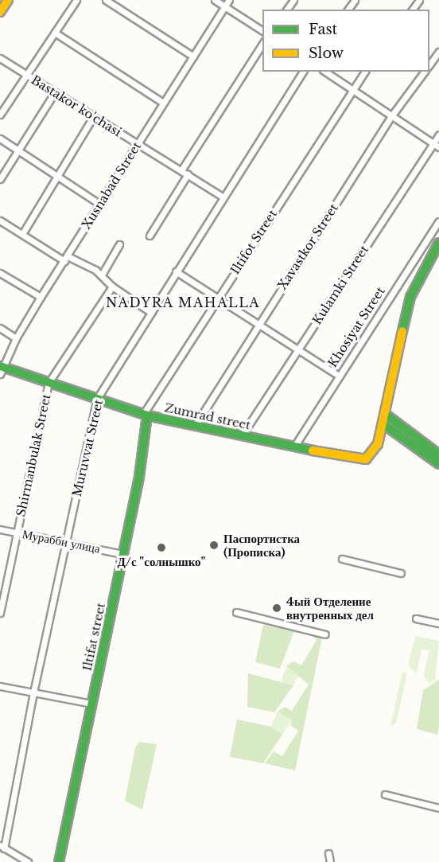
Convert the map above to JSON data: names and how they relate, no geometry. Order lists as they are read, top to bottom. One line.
{"streets":{"street":["Bastakor ko'chasi","Xusnabad Street","Iltifot Street","Xavastkor Street","Kulamki Street","Khosiyat Street","Zumrad street","Muruvvat Street","Shirmаnbulak Street","Мурабби улица","Iltifаt street"]},"crossings":[["Bastakor ko'chasi","Xusnabad Street"],["Bastakor ko'chasi","Muruvvat Street"],["Xusnabad Street","Zumrad street"],["Iltifot Street","Zumrad street"],["Iltifot Street","Iltifаt street"],["Xavastkor Street","Zumrad street"],["Kulamki Street","Zumrad street"],["Khosiyat Street","Zumrad street"],["Zumrad street","Muruvvat Street"],["Zumrad street","Shirmаnbulak Street"],["Zumrad street","Iltifаt street"],["Muruvvat Street","Мурабби улица"],["Shirmаnbulak Street","Мурабби улица"],["Мурабби улица","Iltifаt street"]],"districts":["NADYRA MAHALLA"],"places":["Паспортистка (Прописка)","Д/с \"солнышко\"","4ый Отделение внутренных дел"],"legend":["Fast","Slow"]}
